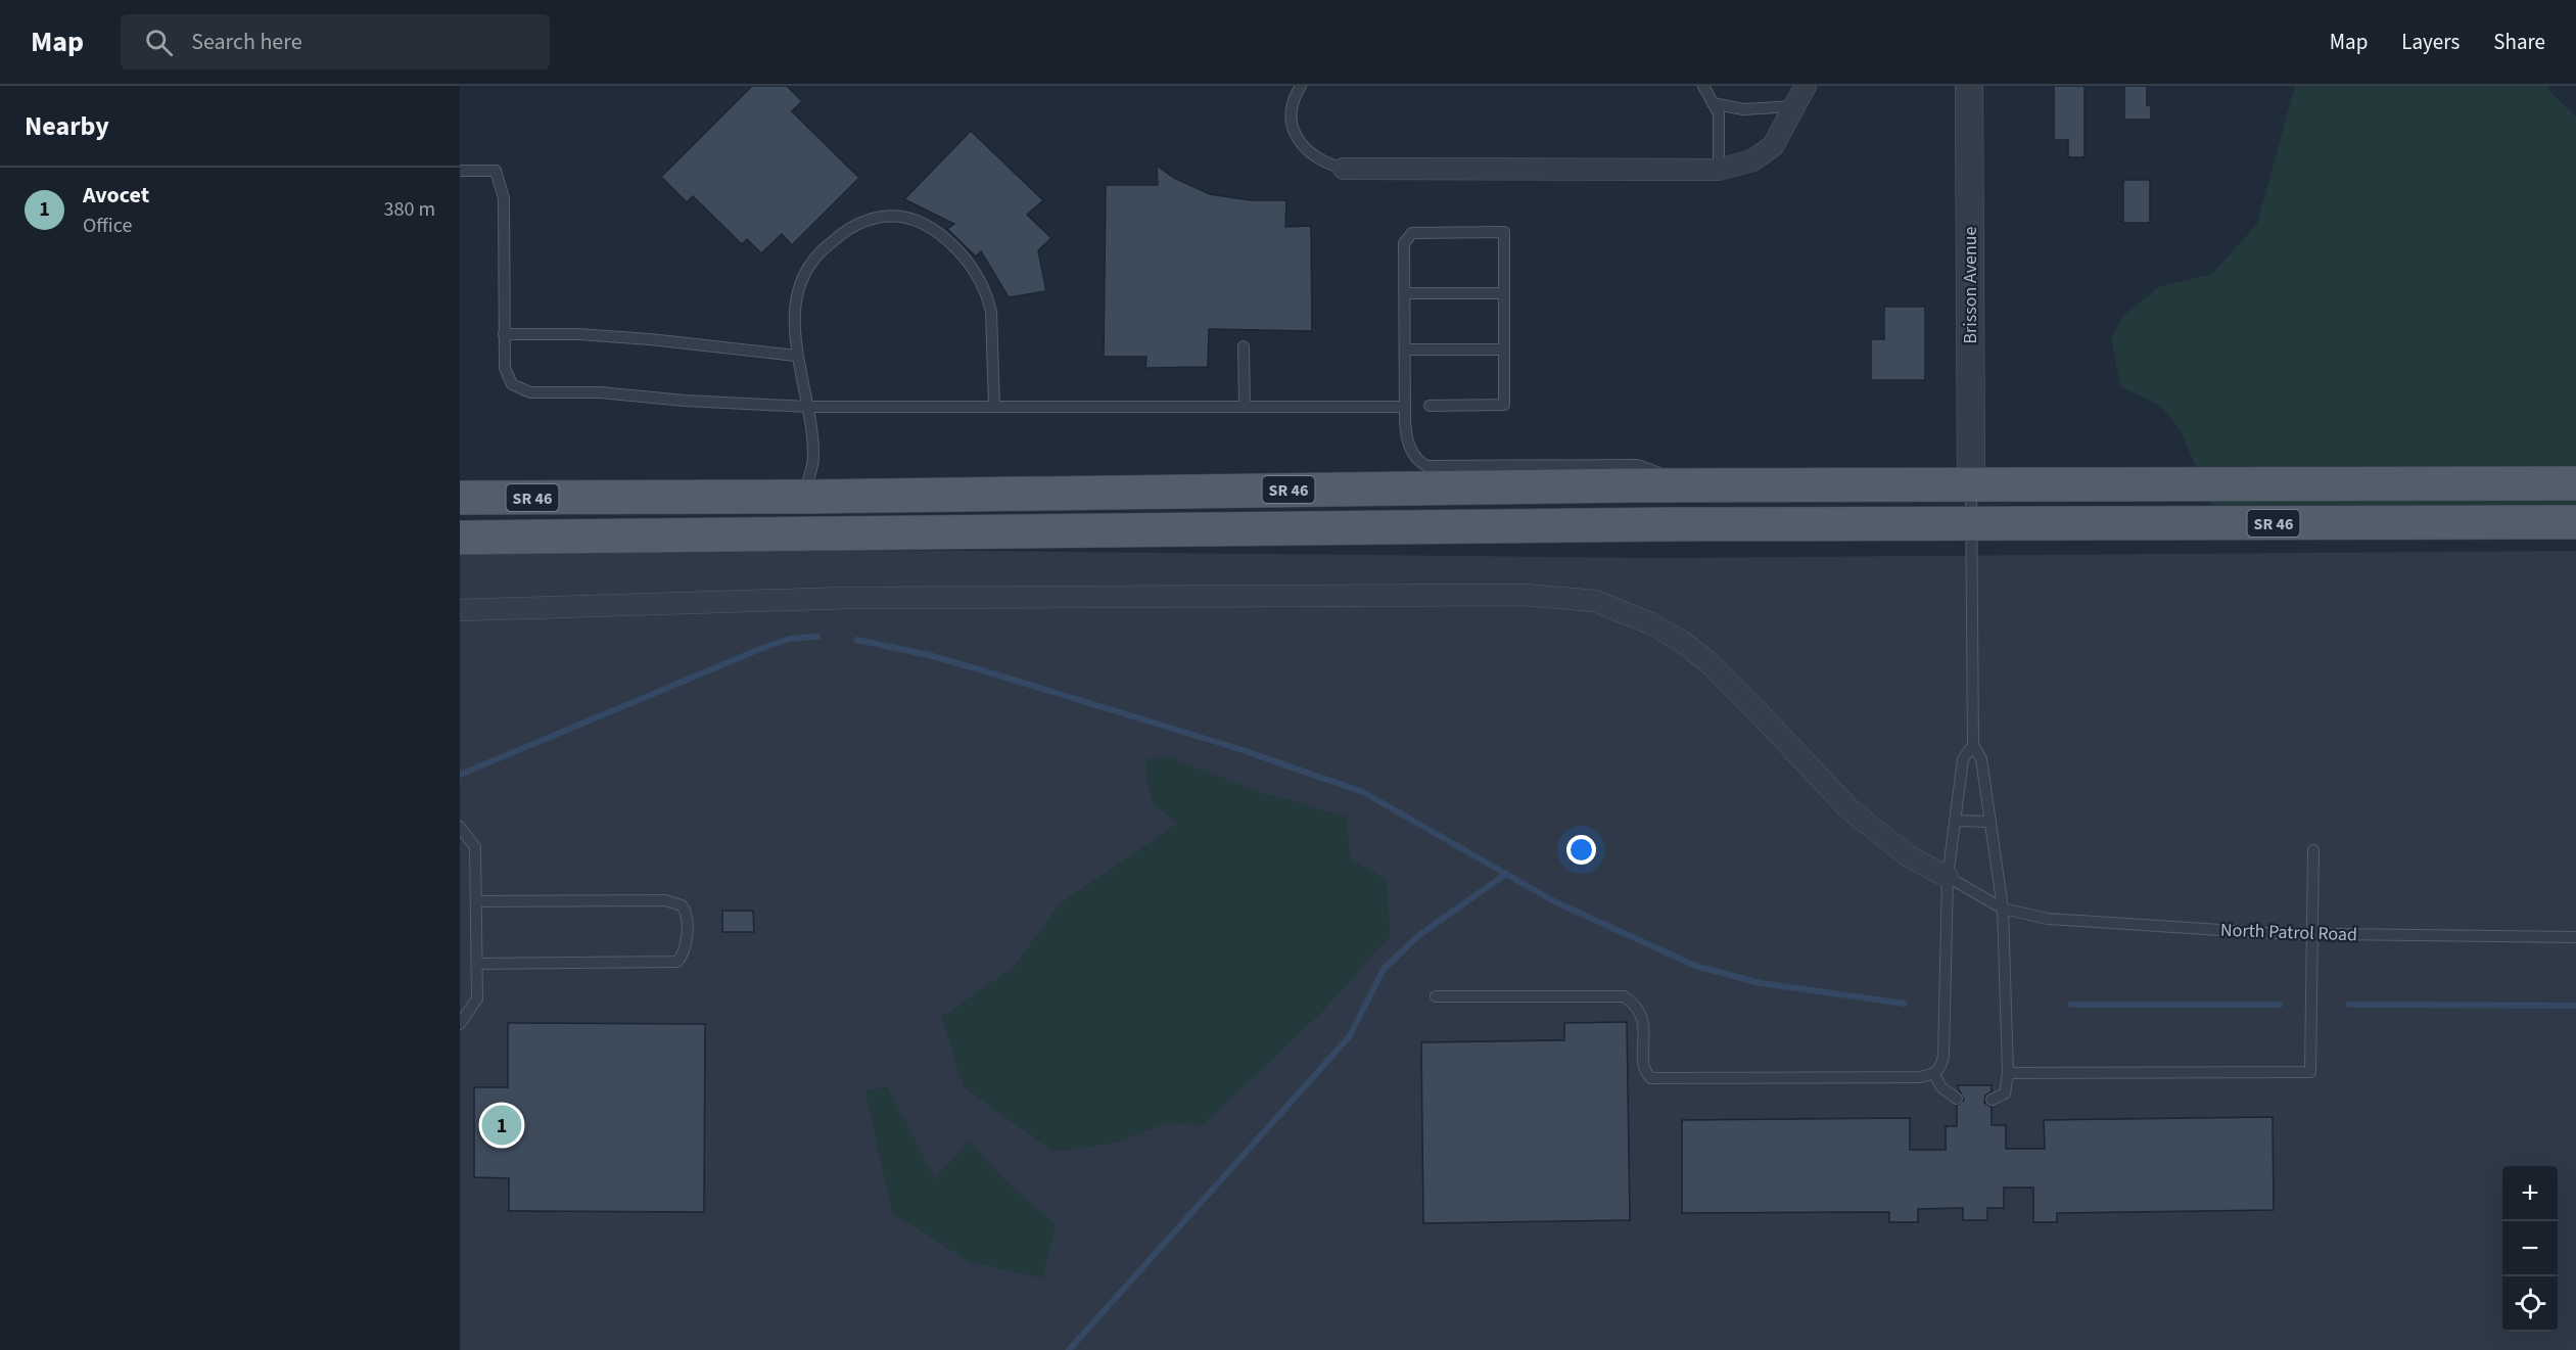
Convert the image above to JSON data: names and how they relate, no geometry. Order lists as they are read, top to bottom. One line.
{"streets":{"main road":["SR 46"],"street":["Brisson Avenue"],"lane":["North Patrol Road"]},"crossings":[["Brisson Avenue","SR 46"]],"page":{"header":"Map","search":"Search here","nav":["Map","Layers","Share"],"heading":"Nearby","list":[{"mark":"1","name":"Avocet","note":"Office","value":"380 m"}],"pins":"1","map_buttons":["+","−"]}}
